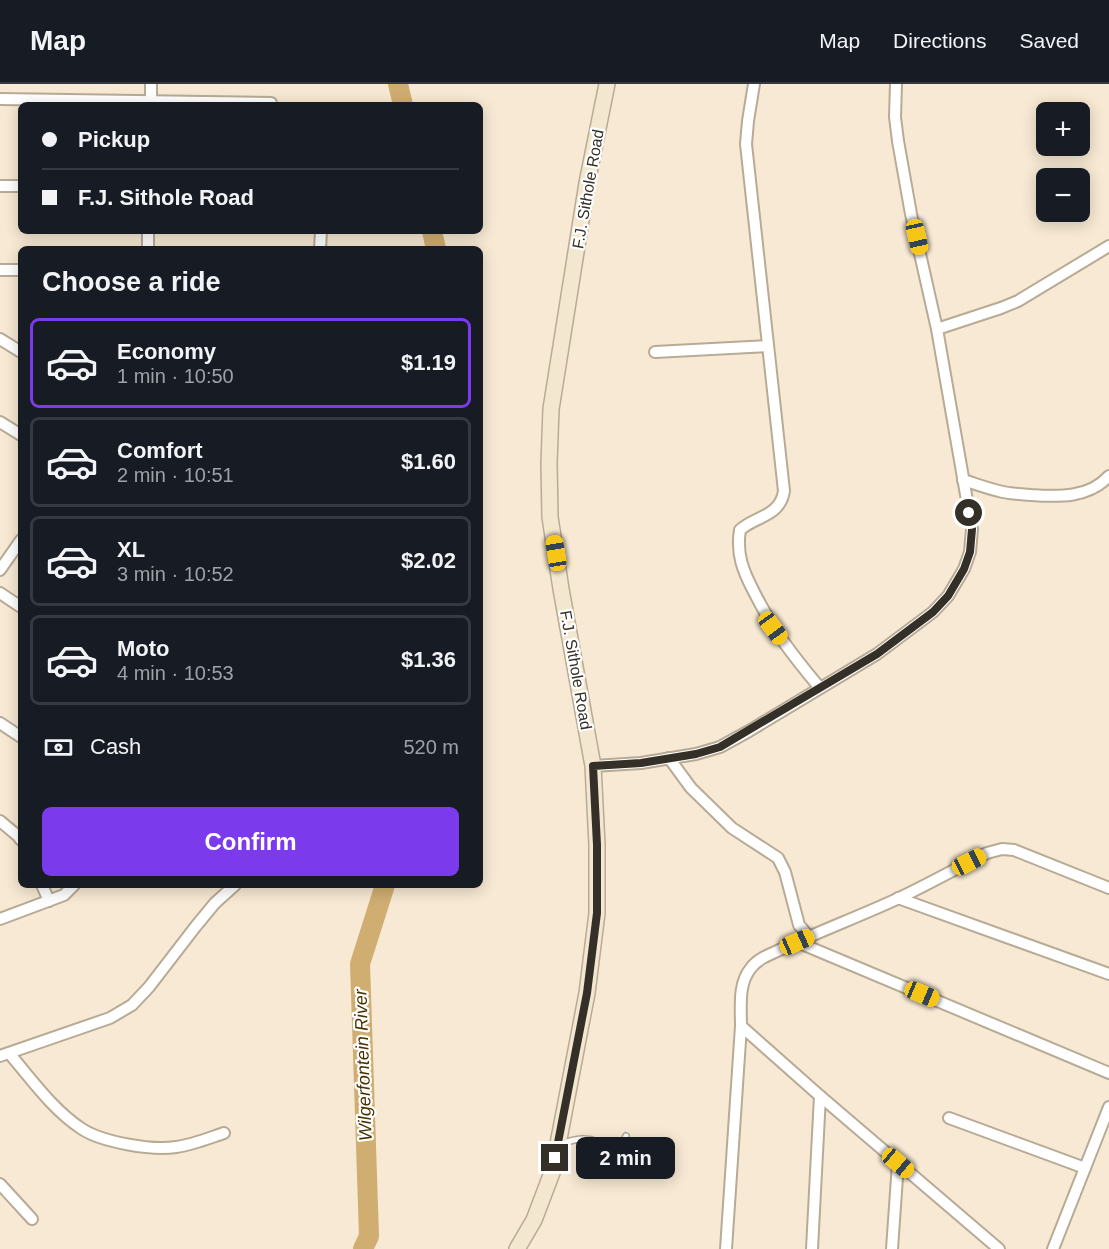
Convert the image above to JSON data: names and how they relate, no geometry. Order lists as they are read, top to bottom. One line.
{"streets":{"street":["F.J. Sithole Road"]},"water":["Wilgerfontein River"],"page":{"header":"Map","nav":["Map","Directions","Saved"],"map_buttons":["+","−"],"banner":["Pickup","F.J. Sithole Road"],"heading":"Choose a ride","list":[{"name":"Economy","note":"1 min · 10:50","value":"$1.19"},{"name":"Comfort","note":"2 min · 10:51","value":"$1.60"},{"name":"XL","note":"3 min · 10:52","value":"$2.02"},{"name":"Moto","note":"4 min · 10:53","value":"$1.36"}],"pay":["Cash","520 m"],"buttons":"Confirm","bubble":"2 min"}}
